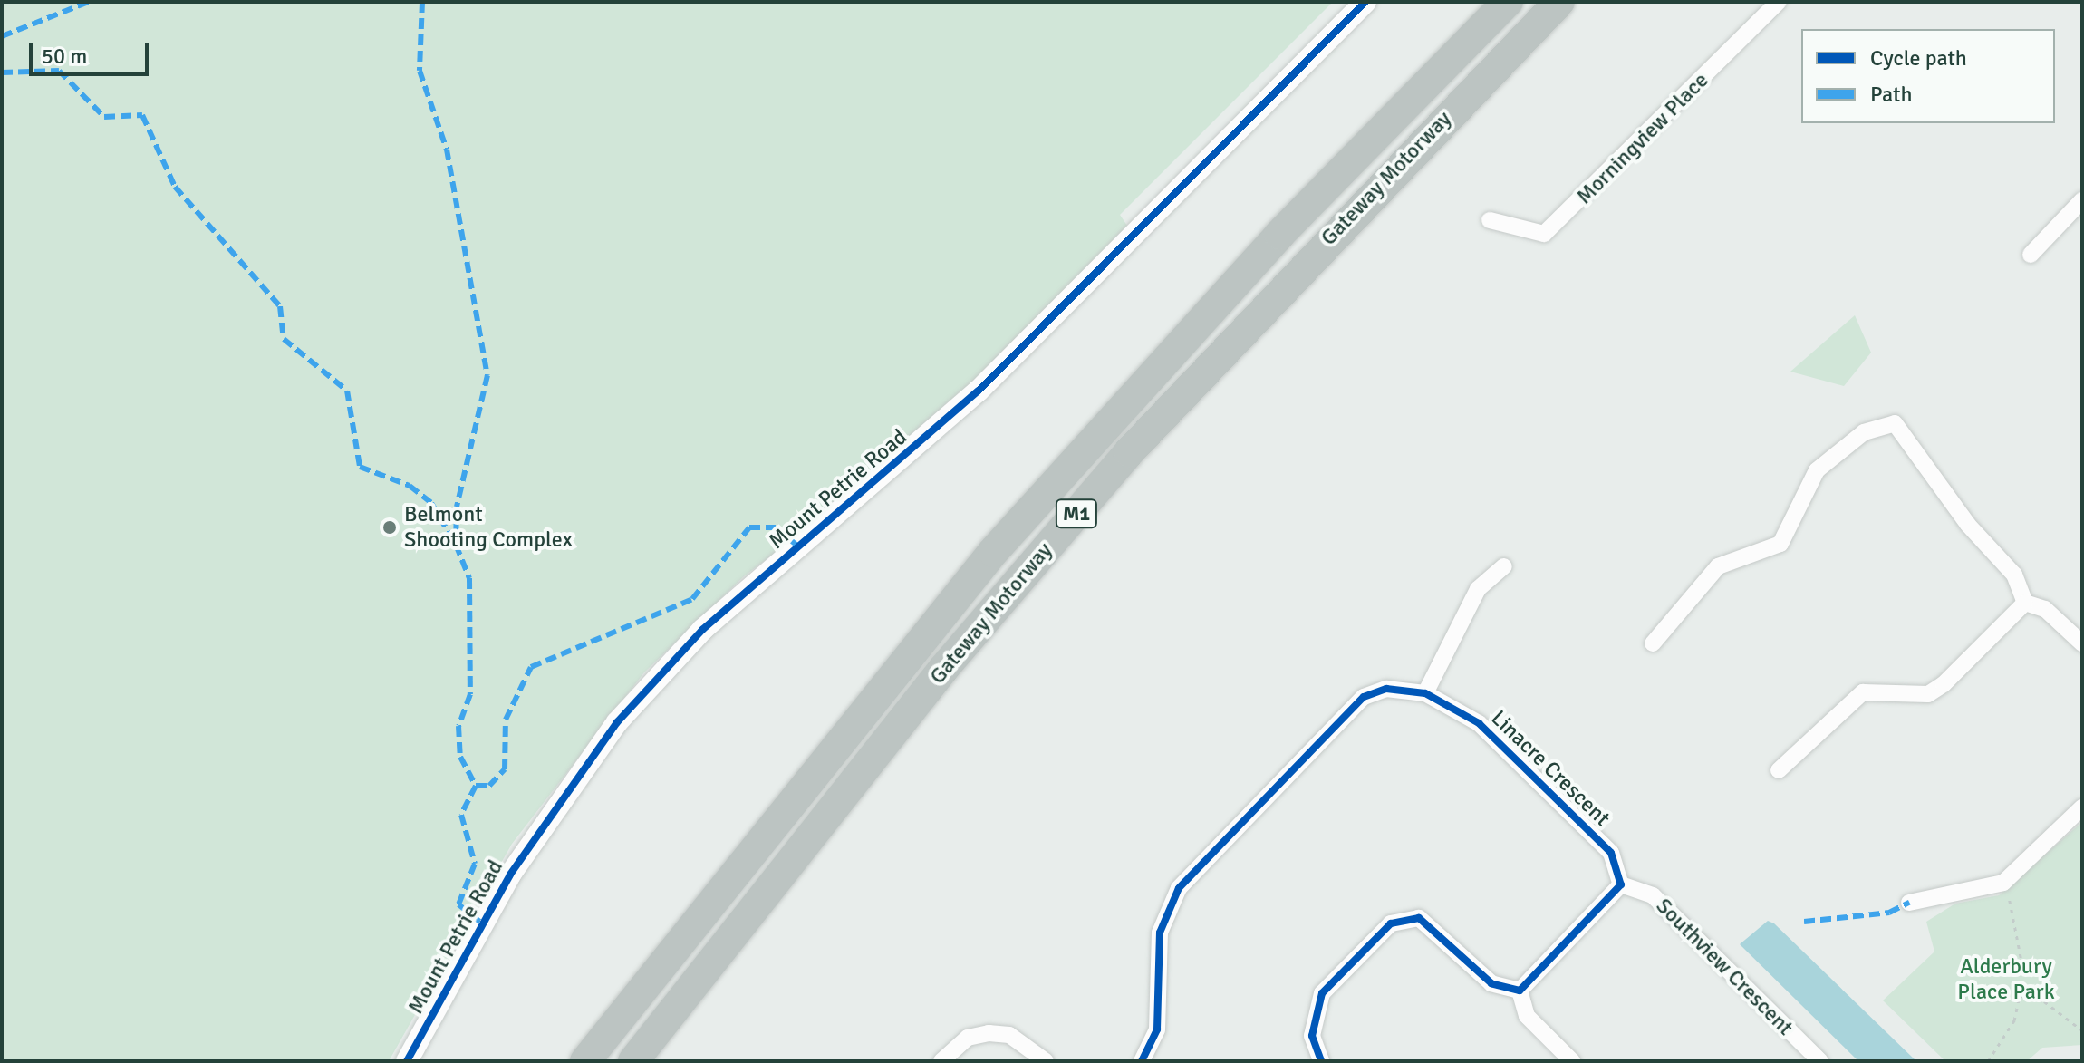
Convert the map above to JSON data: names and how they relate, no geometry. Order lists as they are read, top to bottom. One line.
{"streets":{"highway":["Gateway Motorway","M1"],"street":["Morningview Place","Mount Petrie Road","Linacre Crescent","Southview Crescent"]},"crossings":[["Linacre Crescent","Southview Crescent"]],"parks":["Alderbury Place Park"],"places":["Belmont Shooting Complex"],"legend":["Cycle path","Path"],"scale_bar":"50 m"}
